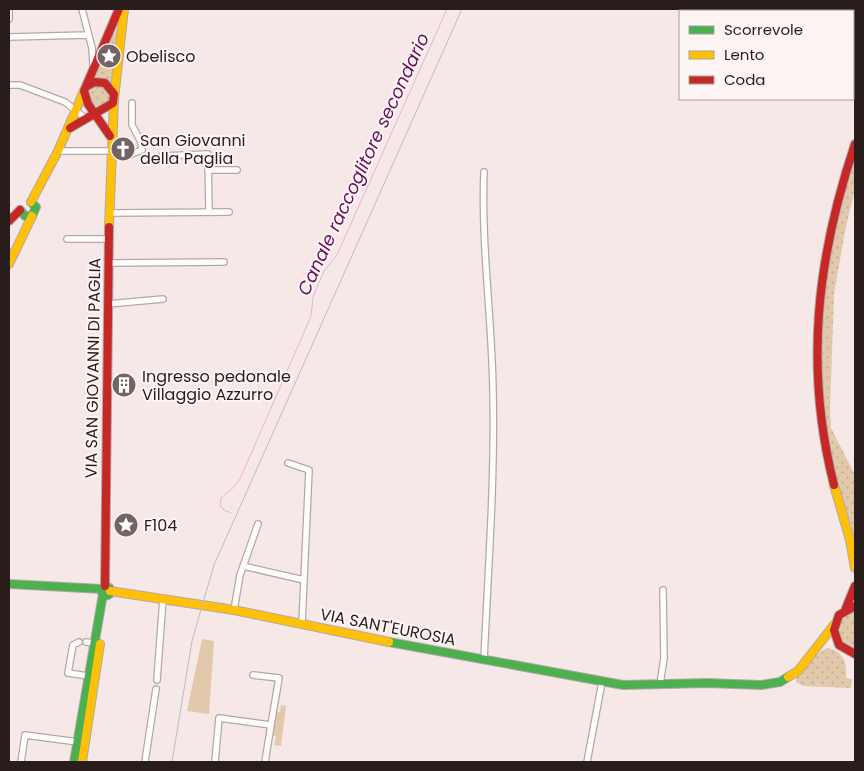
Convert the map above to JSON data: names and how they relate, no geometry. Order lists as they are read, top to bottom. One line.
{"streets":{"street":["VIA SAN GIOVANNI DI PAGLIA","VIA SANT'EUROSIA"]},"crossings":[["VIA SAN GIOVANNI DI PAGLIA","VIA SANT'EUROSIA"]],"water":["Canale raccoglitore secondario"],"places":{"place":["Obelisco","F104"],"church":["San Giovanni della Paglia"],"building":["Ingresso pedonale Villaggio Azzurro"]},"legend":["Scorrevole","Lento","Coda"]}
